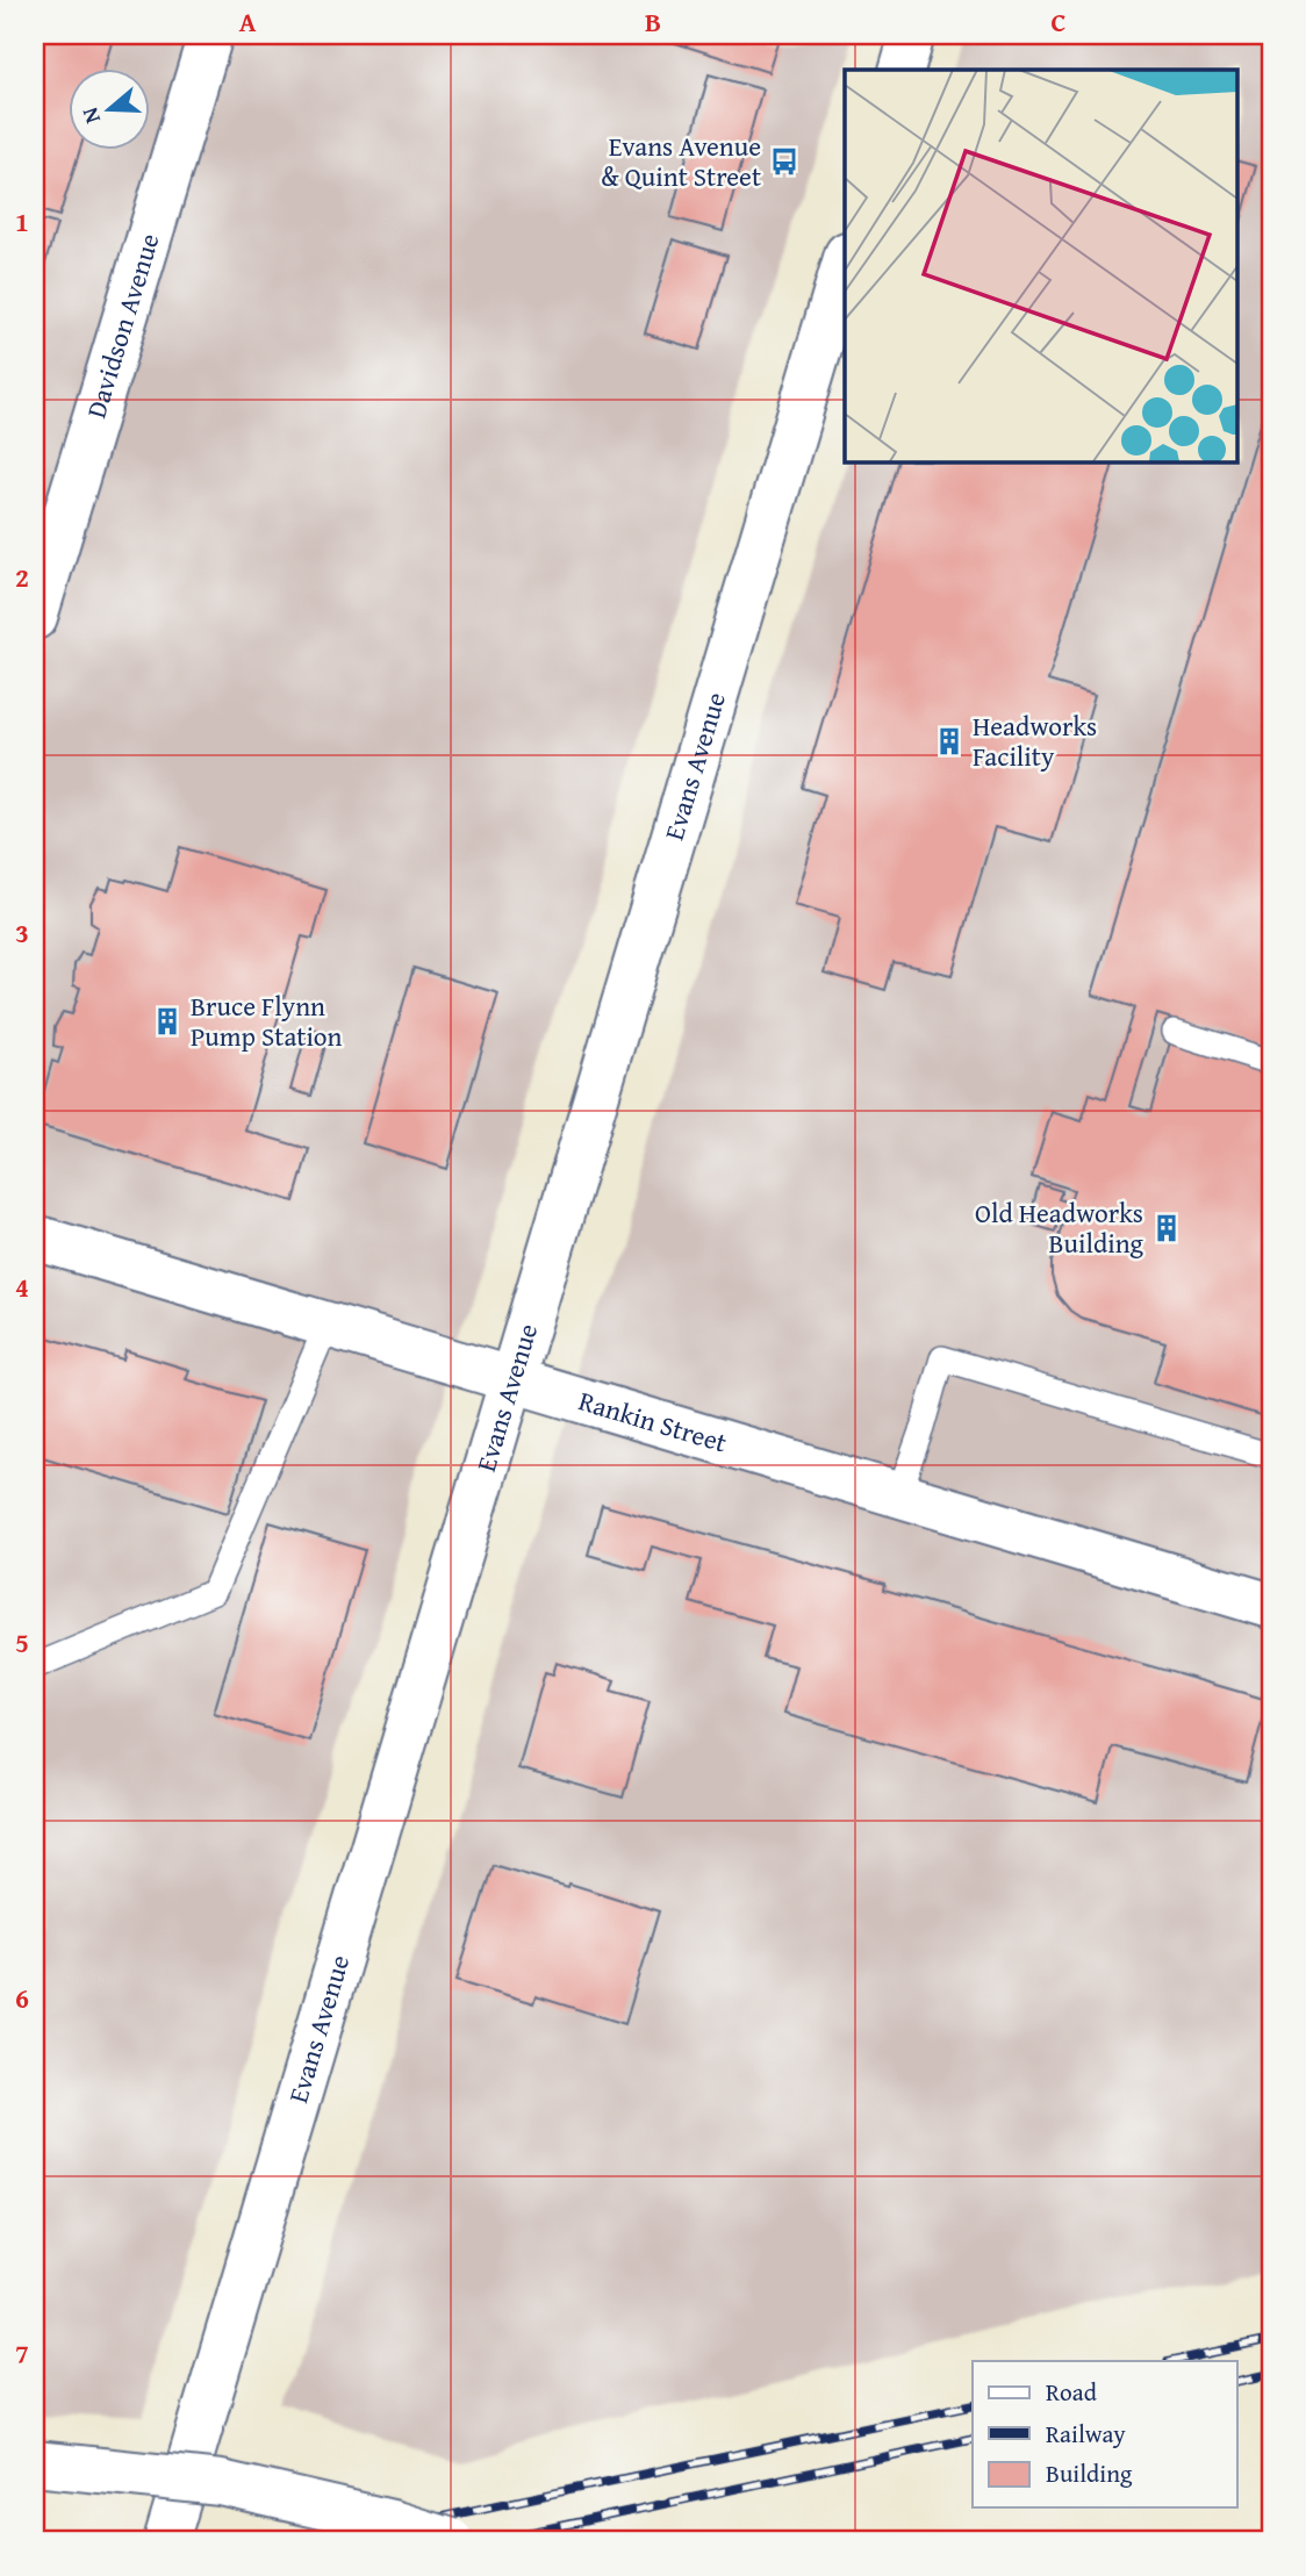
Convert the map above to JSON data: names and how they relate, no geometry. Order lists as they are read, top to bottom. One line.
{"streets":{"main road":["Davidson Avenue","Evans Avenue","Rankin Street"]},"crossings":[["Evans Avenue","Rankin Street"]],"places":{"bus stop":["Evans Avenue & Quint Street"],"building":["Headworks Facility","Bruce Flynn Pump Station","Old Headworks Building"]},"legend":["Road","Railway","Building"],"north":"left","grid":{"columns":["A","B","C"],"rows":["1","2","3","4","5","6","7"]}}
